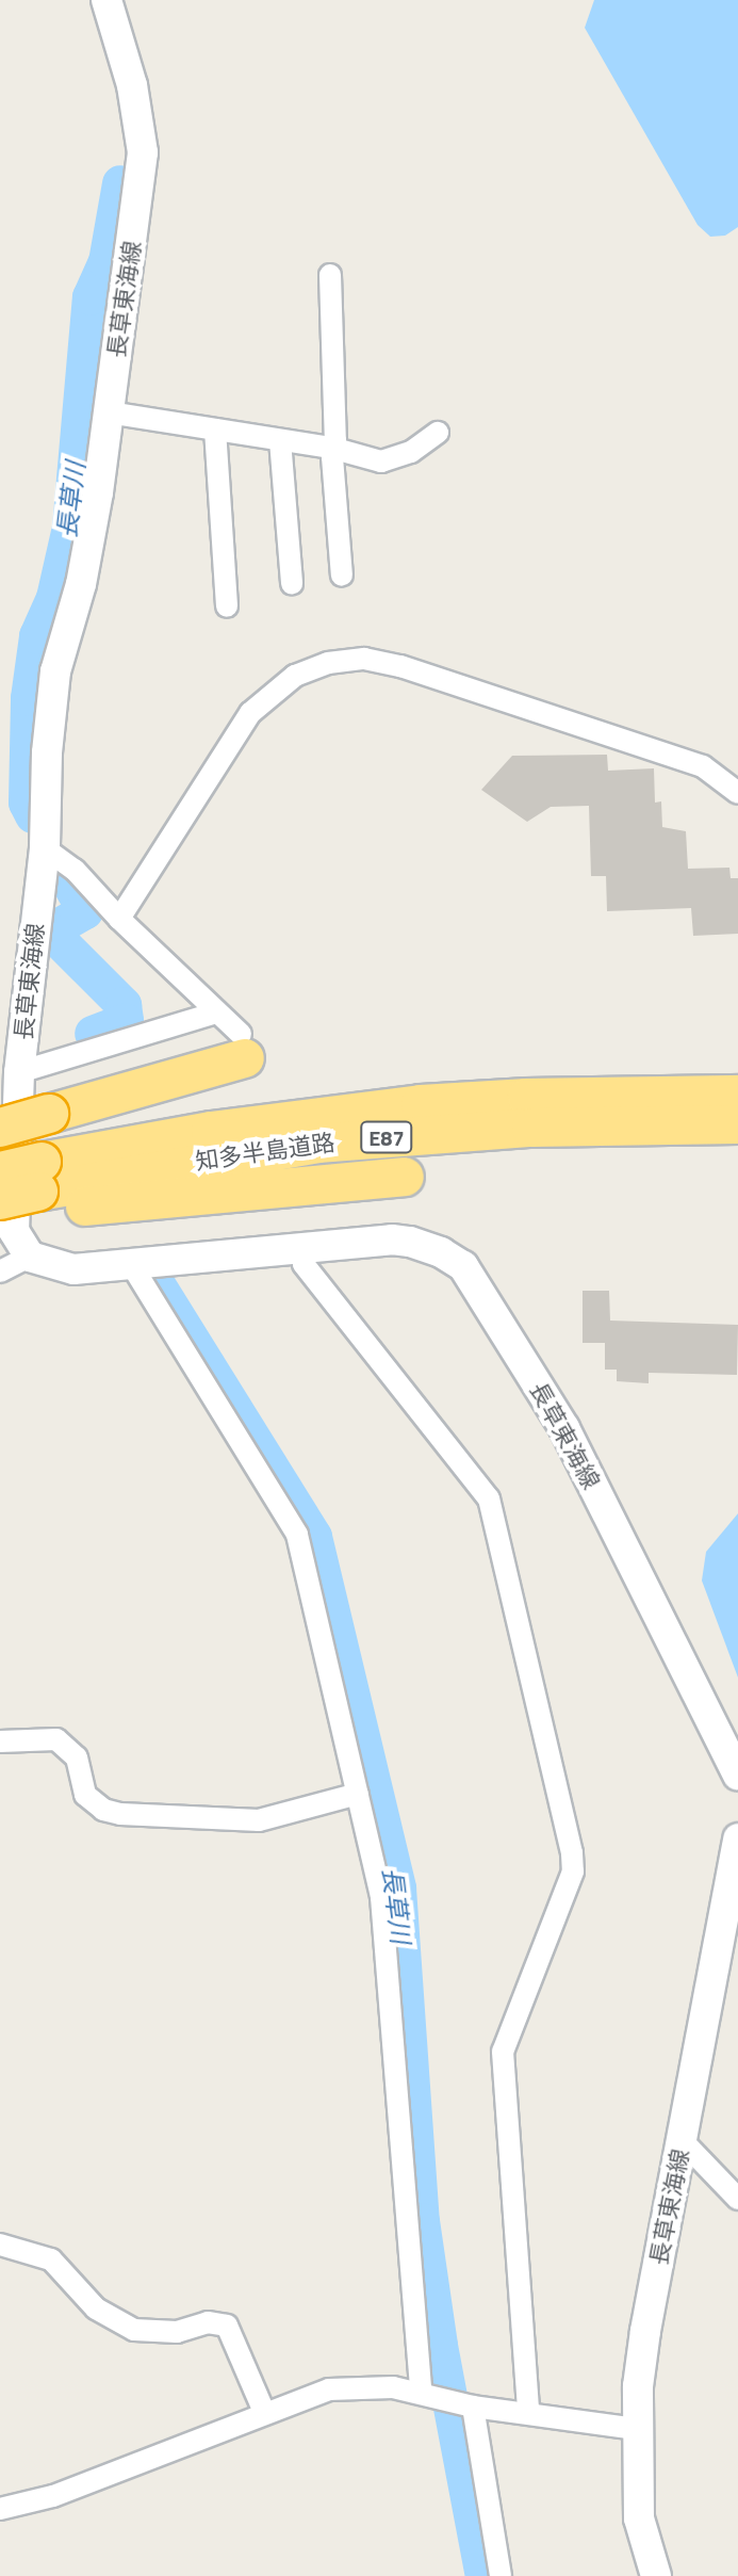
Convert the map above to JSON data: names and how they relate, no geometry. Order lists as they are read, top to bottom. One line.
{"streets":{"highway":["E87","知多半島道路"],"main road":["長草東海線"]},"water":["長草川"]}
